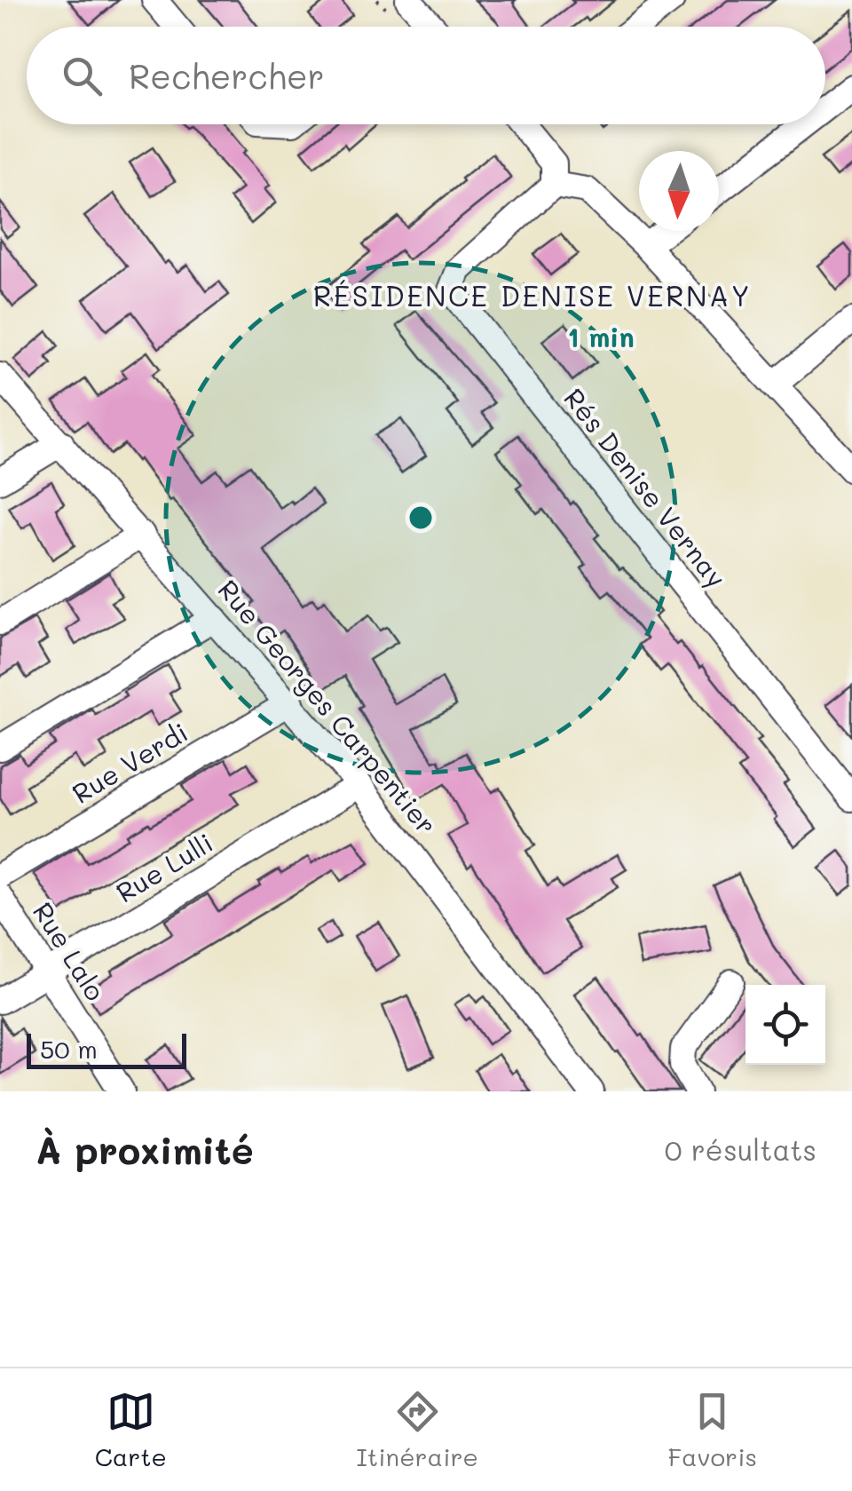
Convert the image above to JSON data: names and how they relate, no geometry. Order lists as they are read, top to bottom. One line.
{"streets":{"street":["Rés Denise Vernay","Rue Georges Carpentier","Rue Verdi","Rue Lulli","Rue Lalo"]},"crossings":[["Rue Georges Carpentier","Rue Verdi"],["Rue Georges Carpentier","Rue Lulli"],["Rue Lulli","Rue Lalo"]],"districts":["RÉSIDENCE DENISE VERNAY"],"scale_bar":"50 m","north":"bottom","page":{"search":"Rechercher","scale":"50 m","heading":["À proximité","0 résultats"],"nav":["Carte","Itinéraire","Favoris"]},"rings":["1 min"]}
